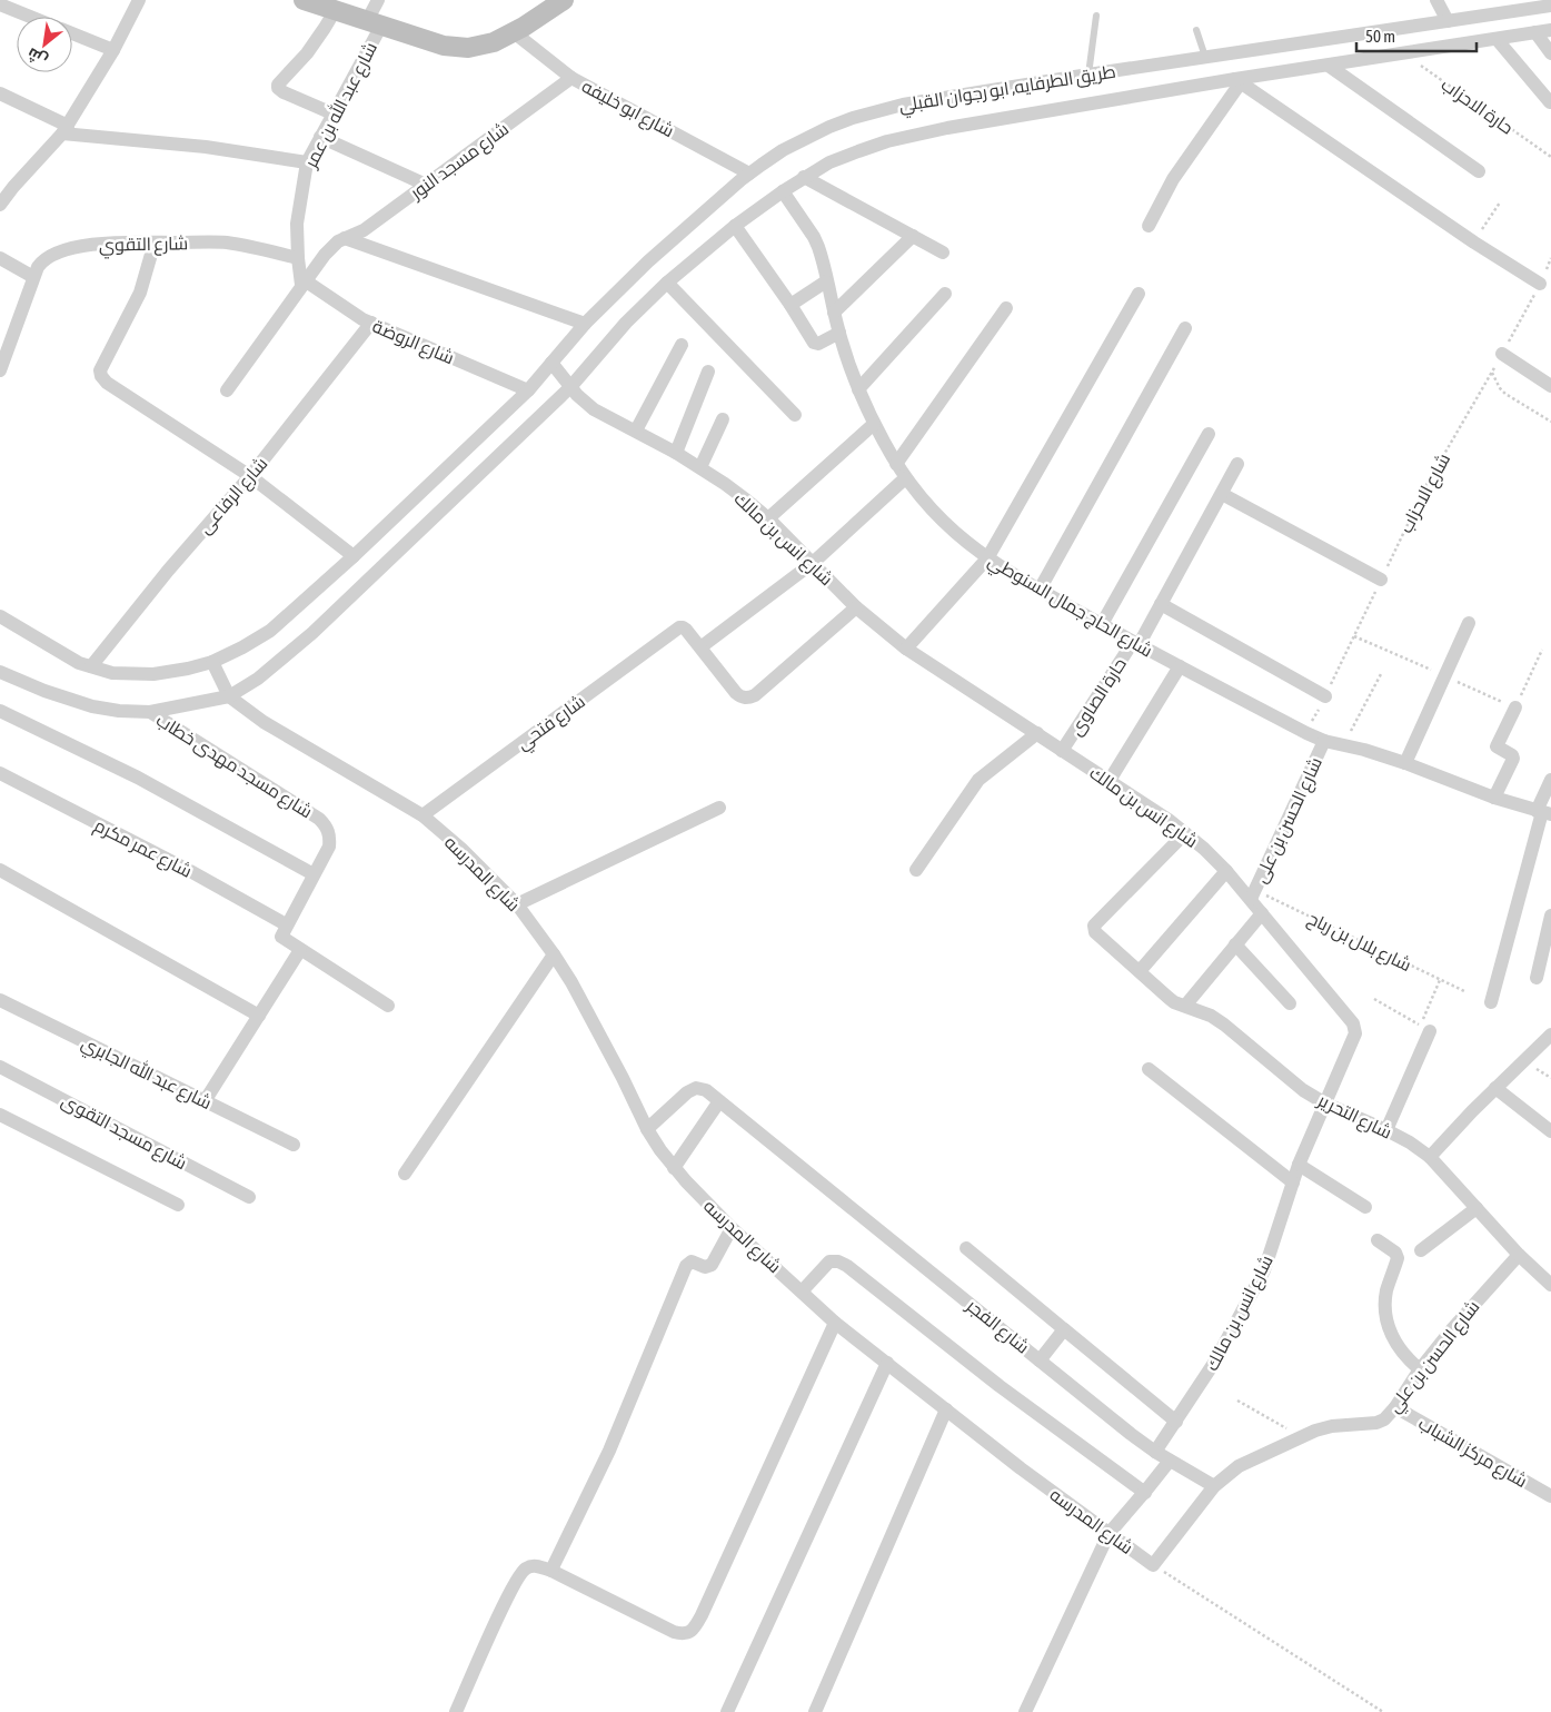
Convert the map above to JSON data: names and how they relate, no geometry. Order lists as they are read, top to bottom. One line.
{"streets":{"street":["طريق الطرفايه, ابو رجوان القبلي","شارع عبد الله بن عمر","شارع ابو خليفه","شارع مسجد النور","شارع التقوي","شارع الروضة","شارع الرفاعى","شارع انس بن مالك","شارع الحاج جمال السنوطي","حارة الصاوى","شارع فتحي","شارع مسجد مهدى خطاب","شارع الحسن بن على","شارع عمر مكرم","شارع المدرسه","شارع عبد الله الجابري","شارع التحرير","شارع مسجد التقوى","شارع الفجر","شارع الحسن بن علي","شارع مركز الشباب"],"path":["حارة الاحزاب","شارع الاحزاب","شارع بلال بن رباح"]},"crossings":[["طريق الطرفايه, ابو رجوان القبلي","حارة الاحزاب"],["طريق الطرفايه, ابو رجوان القبلي","شارع ابو خليفه"],["طريق الطرفايه, ابو رجوان القبلي","شارع الروضة"],["طريق الطرفايه, ابو رجوان القبلي","شارع الرفاعى"],["طريق الطرفايه, ابو رجوان القبلي","شارع انس بن مالك"],["طريق الطرفايه, ابو رجوان القبلي","شارع الحاج جمال السنوطي"],["طريق الطرفايه, ابو رجوان القبلي","شارع المدرسه"],["شارع عبد الله بن عمر","شارع مسجد النور"],["شارع عبد الله بن عمر","شارع التقوي"],["شارع عبد الله بن عمر","شارع الروضة"],["شارع ابو خليفه","شارع مسجد النور"],["شارع مسجد النور","شارع الروضة"],["شارع الروضة","شارع الرفاعى"],["شارع الاحزاب","شارع الحاج جمال السنوطي"],["شارع انس بن مالك","حارة الصاوى"],["شارع انس بن مالك","شارع الحسن بن على"],["شارع انس بن مالك","شارع بلال بن رباح"],["شارع انس بن مالك","شارع التحرير"],["شارع الحاج جمال السنوطي","حارة الصاوى"],["شارع الحاج جمال السنوطي","شارع الحسن بن على"],["شارع فتحي","شارع المدرسه"],["شارع مسجد مهدى خطاب","شارع عمر مكرم"],["شارع الحسن بن على","شارع بلال بن رباح"],["شارع المدرسه","شارع الفجر"],["شارع المدرسه","شارع الحسن بن علي"],["شارع التحرير","شارع الحسن بن علي"],["شارع الحسن بن علي","شارع مركز الشباب"]],"scale_bar":"50 m","north":"bottom left"}
